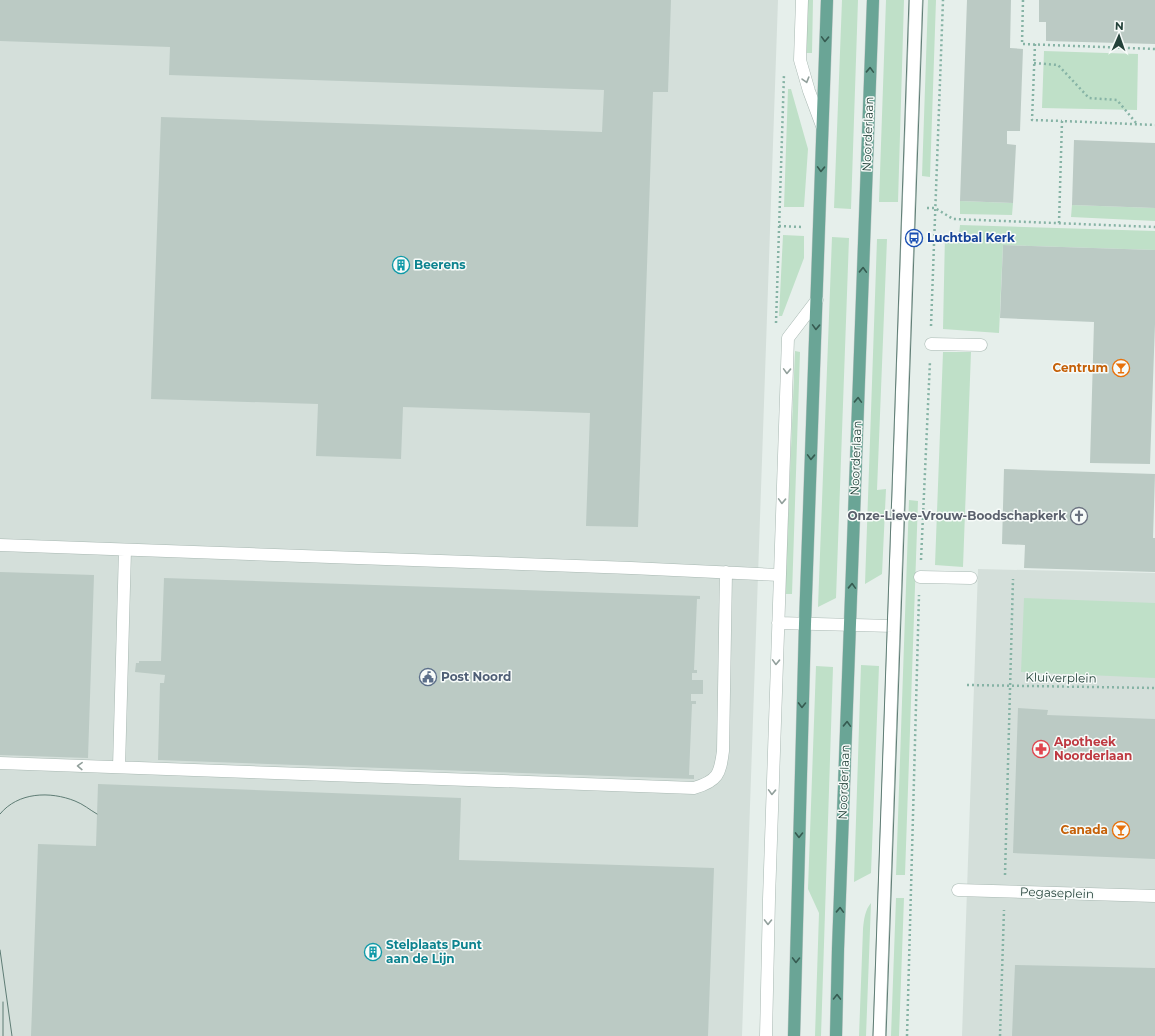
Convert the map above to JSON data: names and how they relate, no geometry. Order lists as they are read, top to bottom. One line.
{"streets":{"main road":["Noorderlaan"],"street":["Pegaseplein"],"path":["Kluiverplein"]},"places":{"bus stop":["Luchtbal Kerk"],"building":["Beerens","Stelplaats Punt aan de Lijn"],"bar":["Centrum","Canada"],"church":["Onze-Lieve-Vrouw-Boodschapkerk"],"public building":["Post Noord"],"pharmacy":["Apotheek Noorderlaan"]},"north":"top"}
